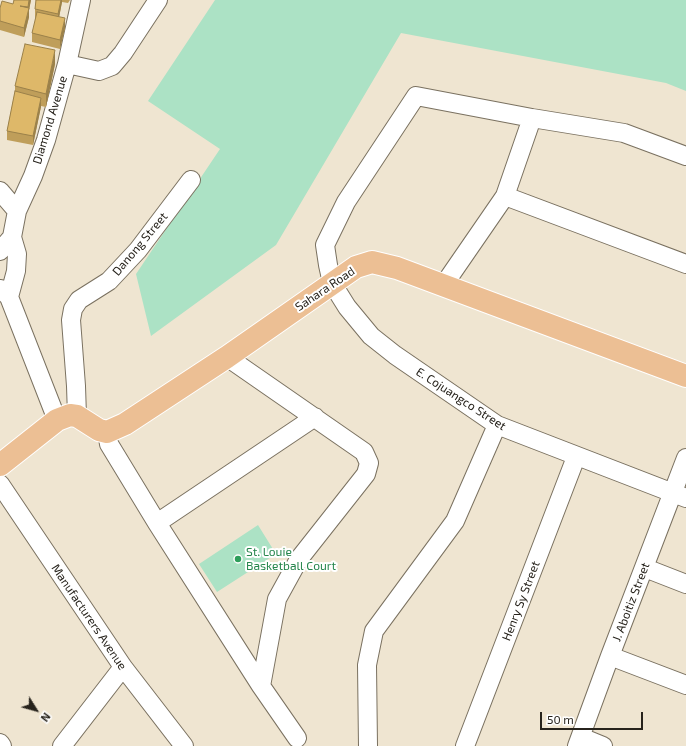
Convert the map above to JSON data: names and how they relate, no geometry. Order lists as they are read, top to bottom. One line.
{"streets":{"main road":["Sahara Road"],"street":["Diamond Avenue","Danong Street","E. Cojuangco Street","Henry Sy Street","J. Aboitiz Street","Manufacturers Avenue"]},"crossings":[["Diamond Avenue","Danong Street"],["Sahara Road","E. Cojuangco Street"],["E. Cojuangco Street","Henry Sy Street"],["E. Cojuangco Street","J. Aboitiz Street"]],"places":["St. Louie Basketball Court"],"scale_bar":"50 m","north":"bottom right"}
